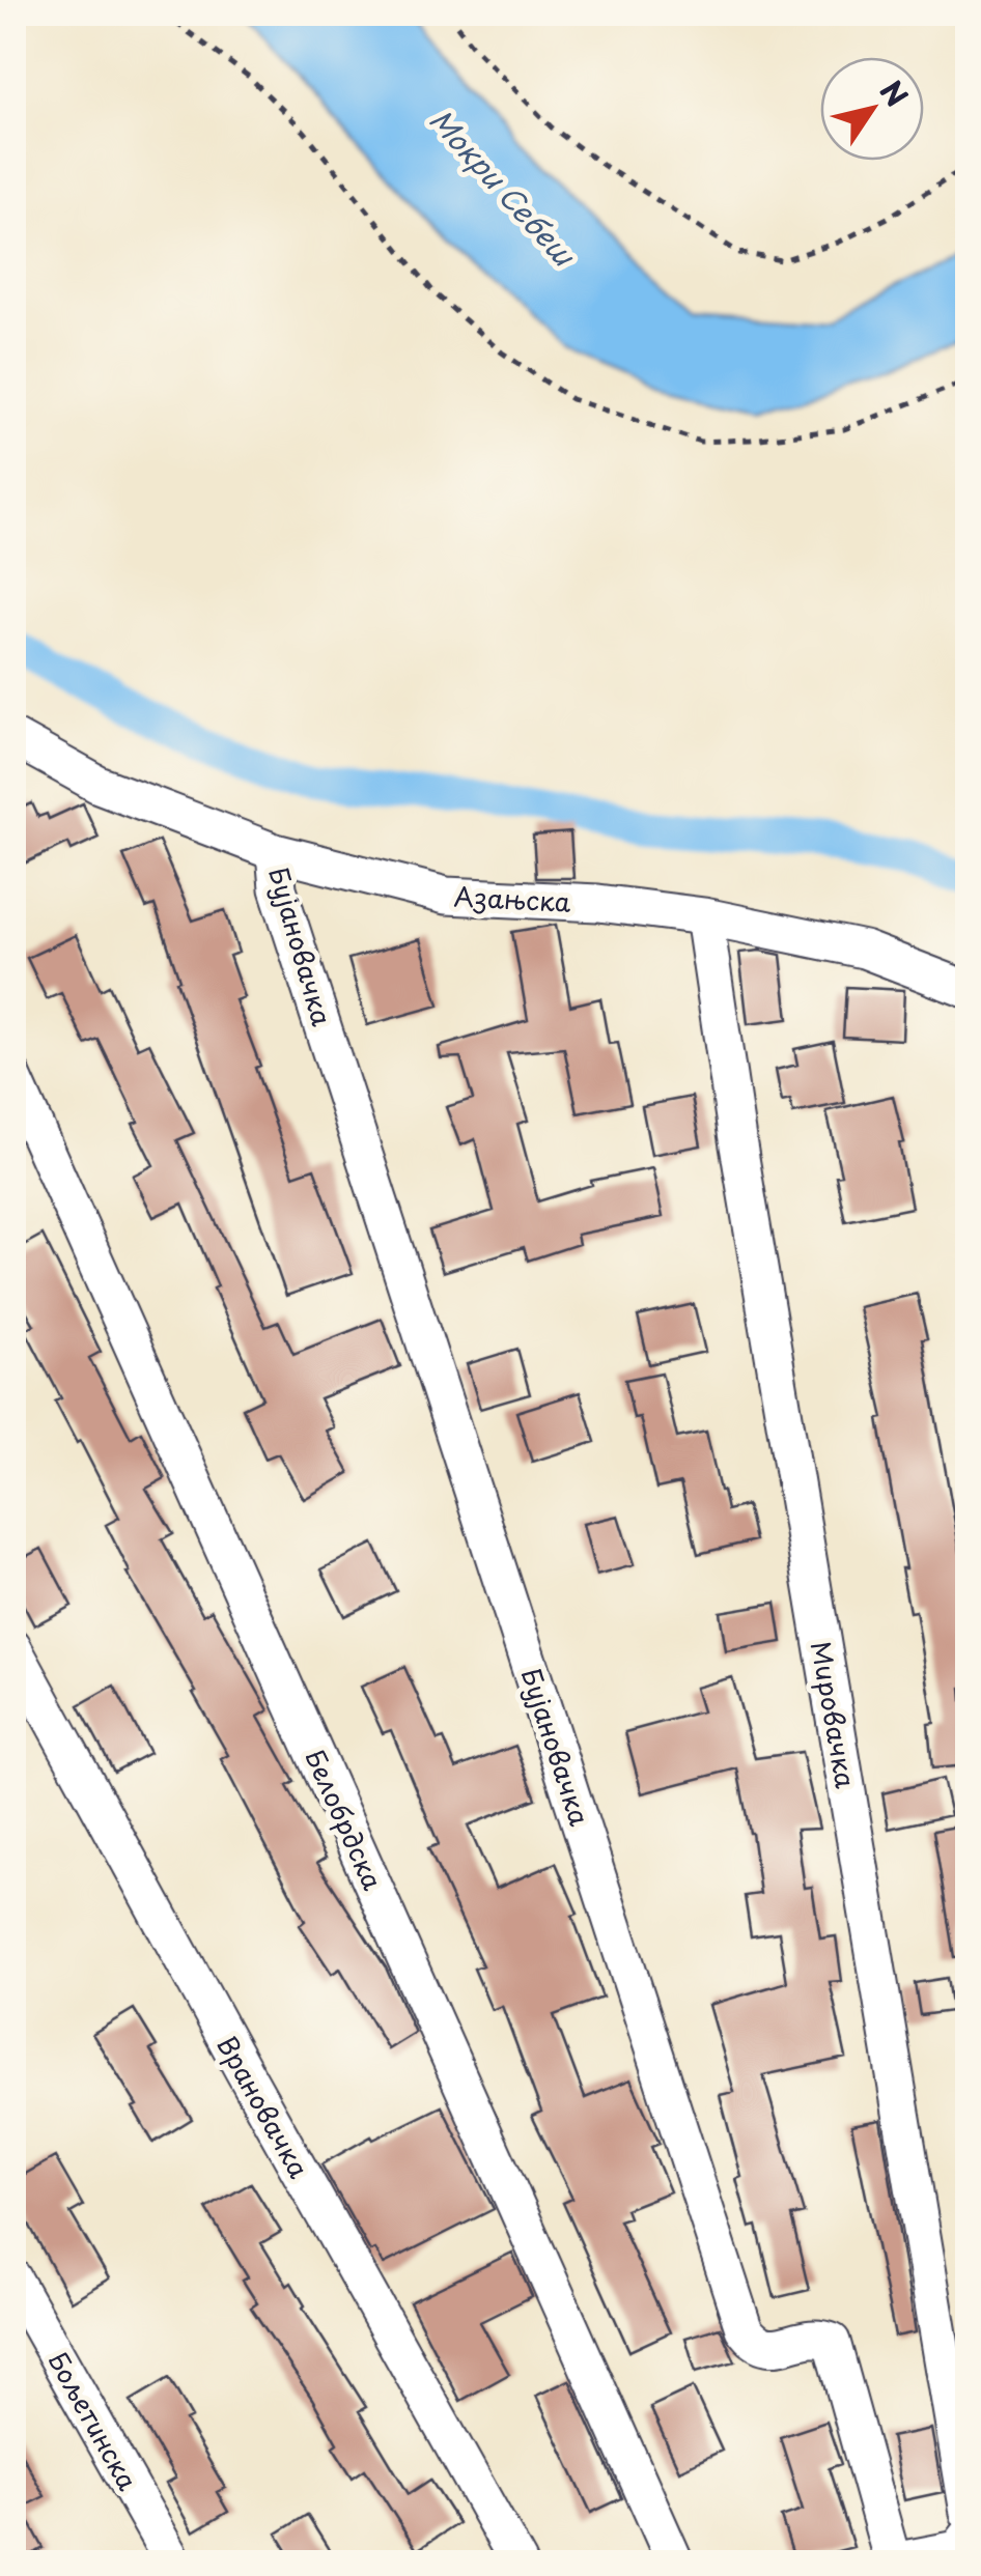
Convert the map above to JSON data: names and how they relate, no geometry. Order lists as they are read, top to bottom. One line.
{"streets":{"street":["Азањска","Бујановачка","Мировачка","Белобрдска","Врановачка","Бољетинска"]},"crossings":[["Азањска","Бујановачка"],["Азањска","Мировачка"]],"water":["Мокри Себеш"],"north":"top right"}
